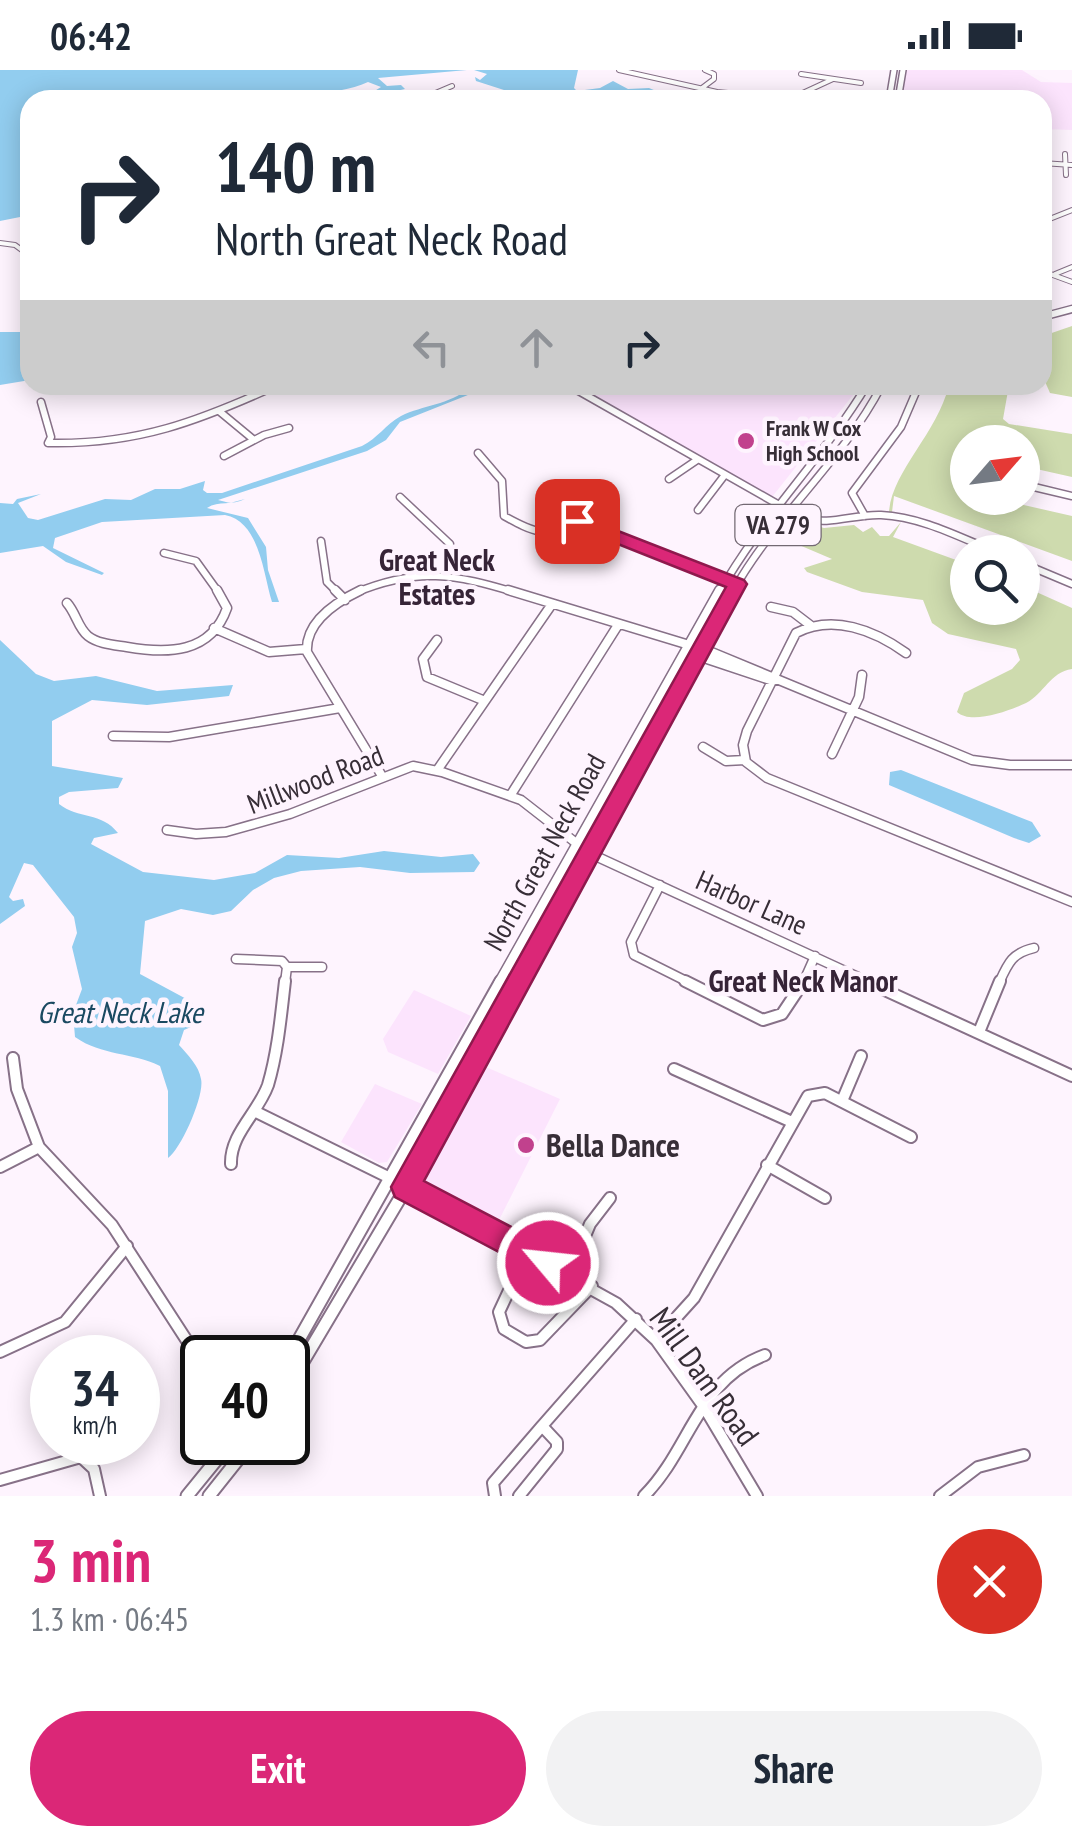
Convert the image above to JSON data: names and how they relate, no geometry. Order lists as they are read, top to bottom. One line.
{"streets":{"main road":["VA 279","North Great Neck Road"],"street":["Millwood Road","Harbor Lane","Mill Dam Road"]},"crossings":[["Millwood Road","North Great Neck Road"],["Millwood Road","Harbor Lane"],["North Great Neck Road","Harbor Lane"],["North Great Neck Road","Mill Dam Road"]],"districts":["Great Neck Estates","Great Neck Manor"],"water":["Great Neck Lake"],"places":["Frank W Cox High School","Bella Dance"],"north":"top right","page":{"status":"06:42","turn":["140 m","North Great Neck Road"],"speed":"34 km/h","limit":"40","heading":["3 min","1.3 km · 06:45"],"buttons":["Exit","Share"]}}
